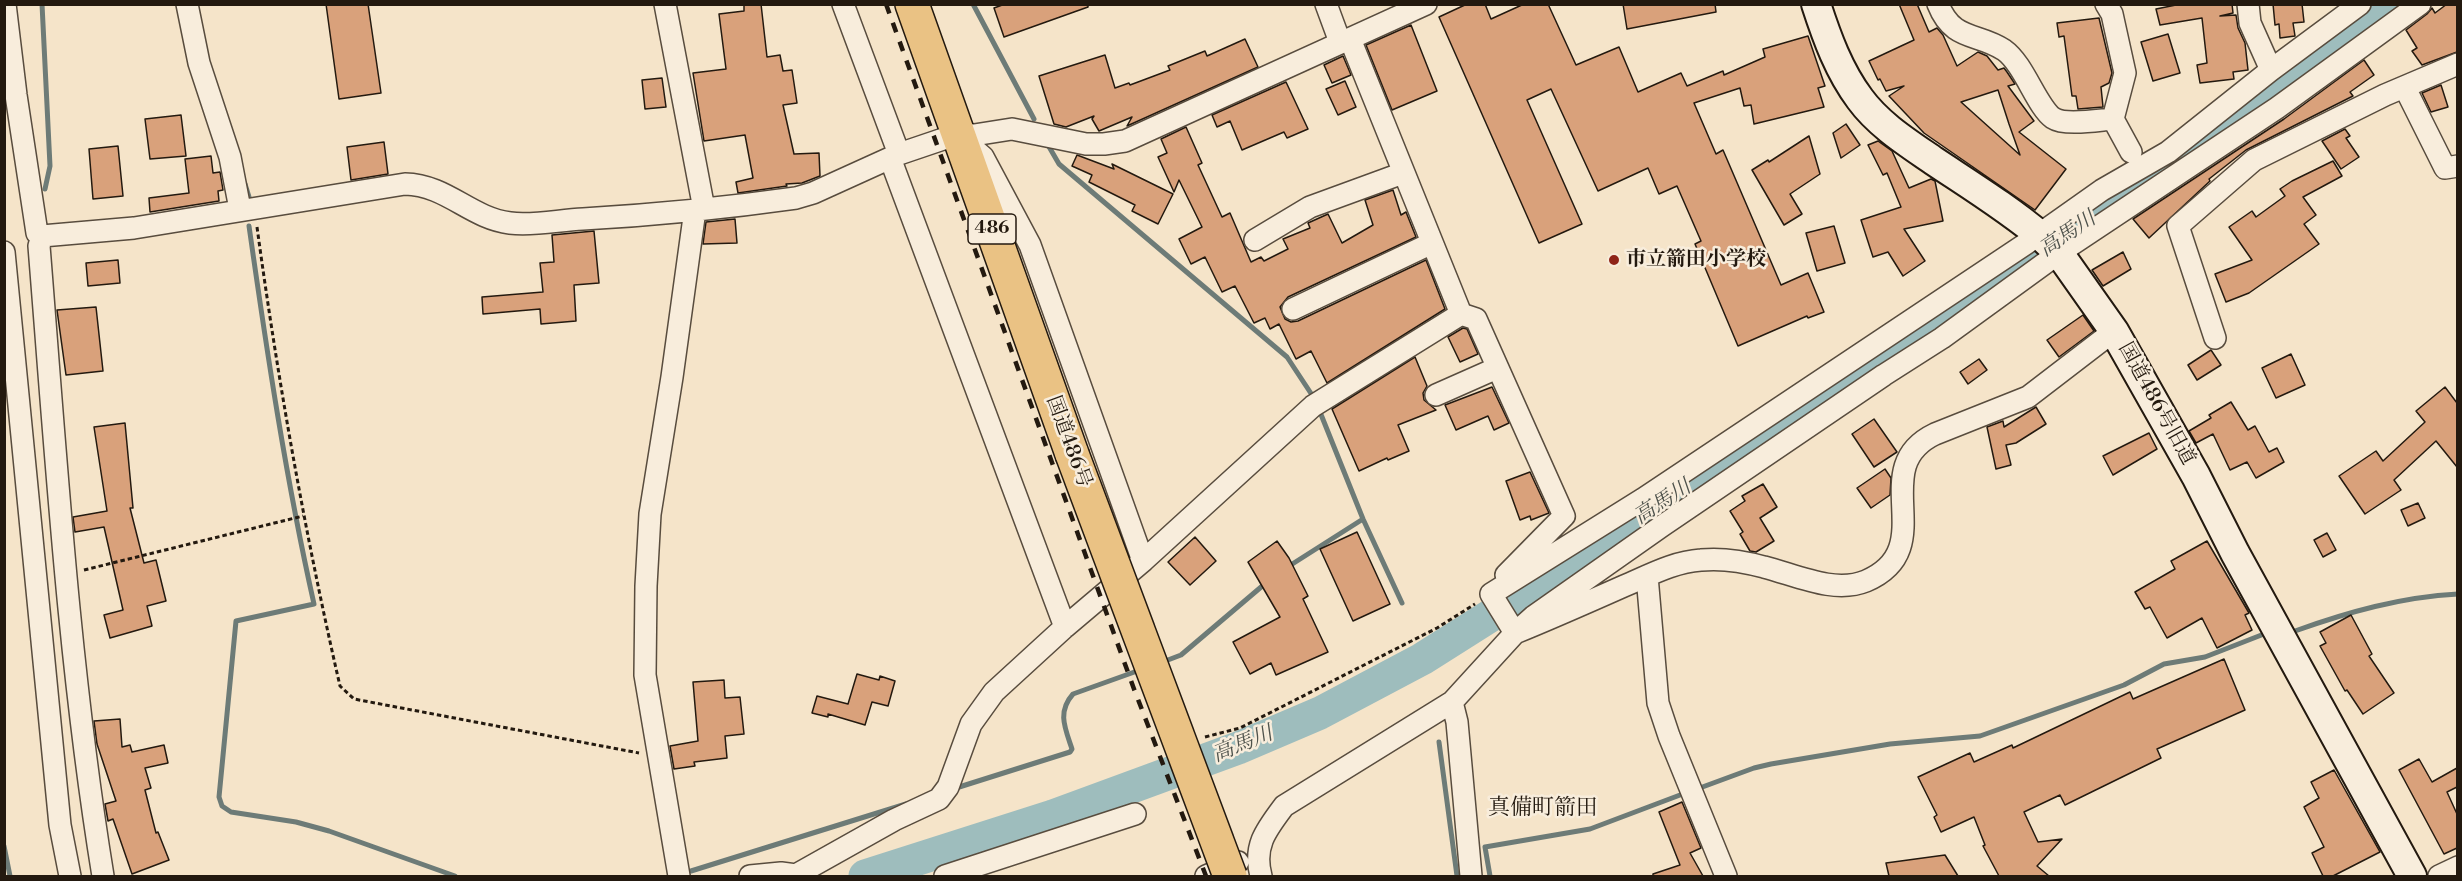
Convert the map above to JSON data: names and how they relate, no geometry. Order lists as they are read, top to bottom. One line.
{"streets":{"highway":["486","国道486号"],"street":["国道486号旧道"]},"districts":["真備町箭田"],"water":["高馬川"],"places":["市立箭田小学校"]}
